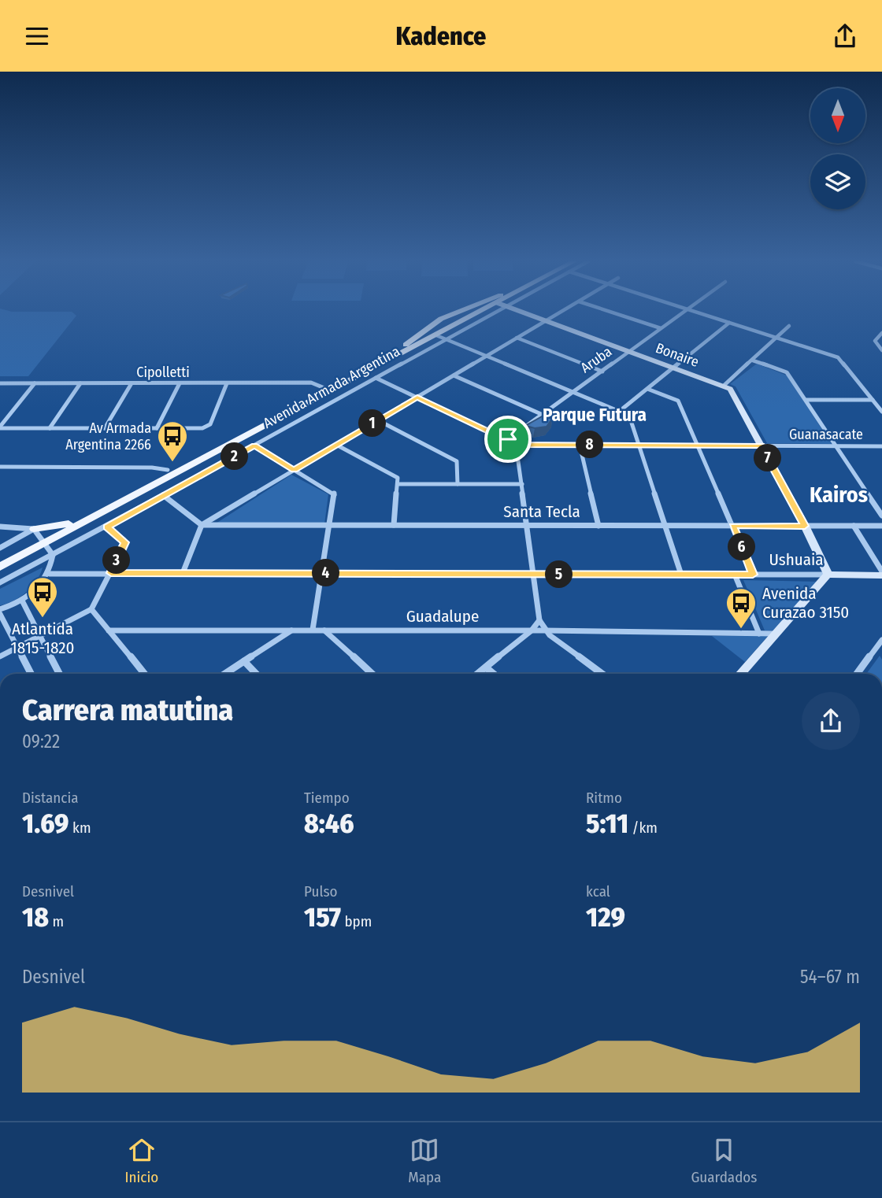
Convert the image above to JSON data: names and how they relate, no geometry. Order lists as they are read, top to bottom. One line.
{"streets":{"main road":["Avenida Armada Argentina"],"street":["Bonaire","Aruba","Cipolletti","Guanasacate","Santa Tecla","Ushuaia","Guadalupe"]},"crossings":[["Bonaire","Aruba"],["Cipolletti","Avenida Armada Argentina"]],"districts":["Parque Futura","Kairos"],"places":{"bus stop":["Av Armada Argentina 2266","Atlantida 1815-1820","Avenida Curazao 3150"]},"north":"bottom","page":{"header":"Kadence","pins":["1","8","2","7","6","3","4","5"],"heading":["Carrera matutina","09:22"],"stats":[["Distancia","1.69 km"],["Tiempo","8:46"],["Ritmo","5:11 /km"],["Desnivel","18 m"],["Pulso","157 bpm"],["kcal","129"]],"chart":["Desnivel","54–67 m"],"tabs":["Inicio","Mapa","Guardados"]}}
